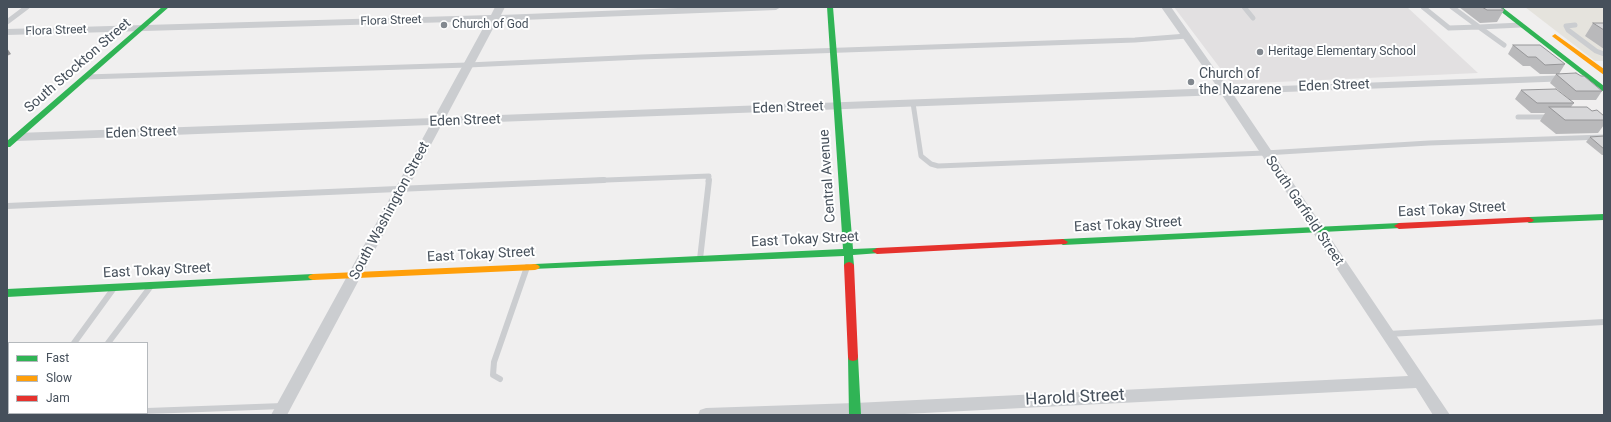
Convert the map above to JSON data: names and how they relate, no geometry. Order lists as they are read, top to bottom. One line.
{"streets":{"street":["Flora Street","South Stockton Street","Eden Street","Central Avenue","East Tokay Street","South Washington Street","South Garfield Street","Harold Street"]},"crossings":[["Flora Street","South Stockton Street"],["Flora Street","South Washington Street"],["South Stockton Street","Eden Street"],["Eden Street","Central Avenue"],["Eden Street","South Washington Street"],["Eden Street","South Garfield Street"],["Central Avenue","East Tokay Street"],["Central Avenue","Harold Street"],["East Tokay Street","South Washington Street"],["East Tokay Street","South Garfield Street"],["South Garfield Street","Harold Street"]],"places":["Church of God","Heritage Elementary School","Church of the Nazarene"],"legend":["Fast","Slow","Jam"]}
